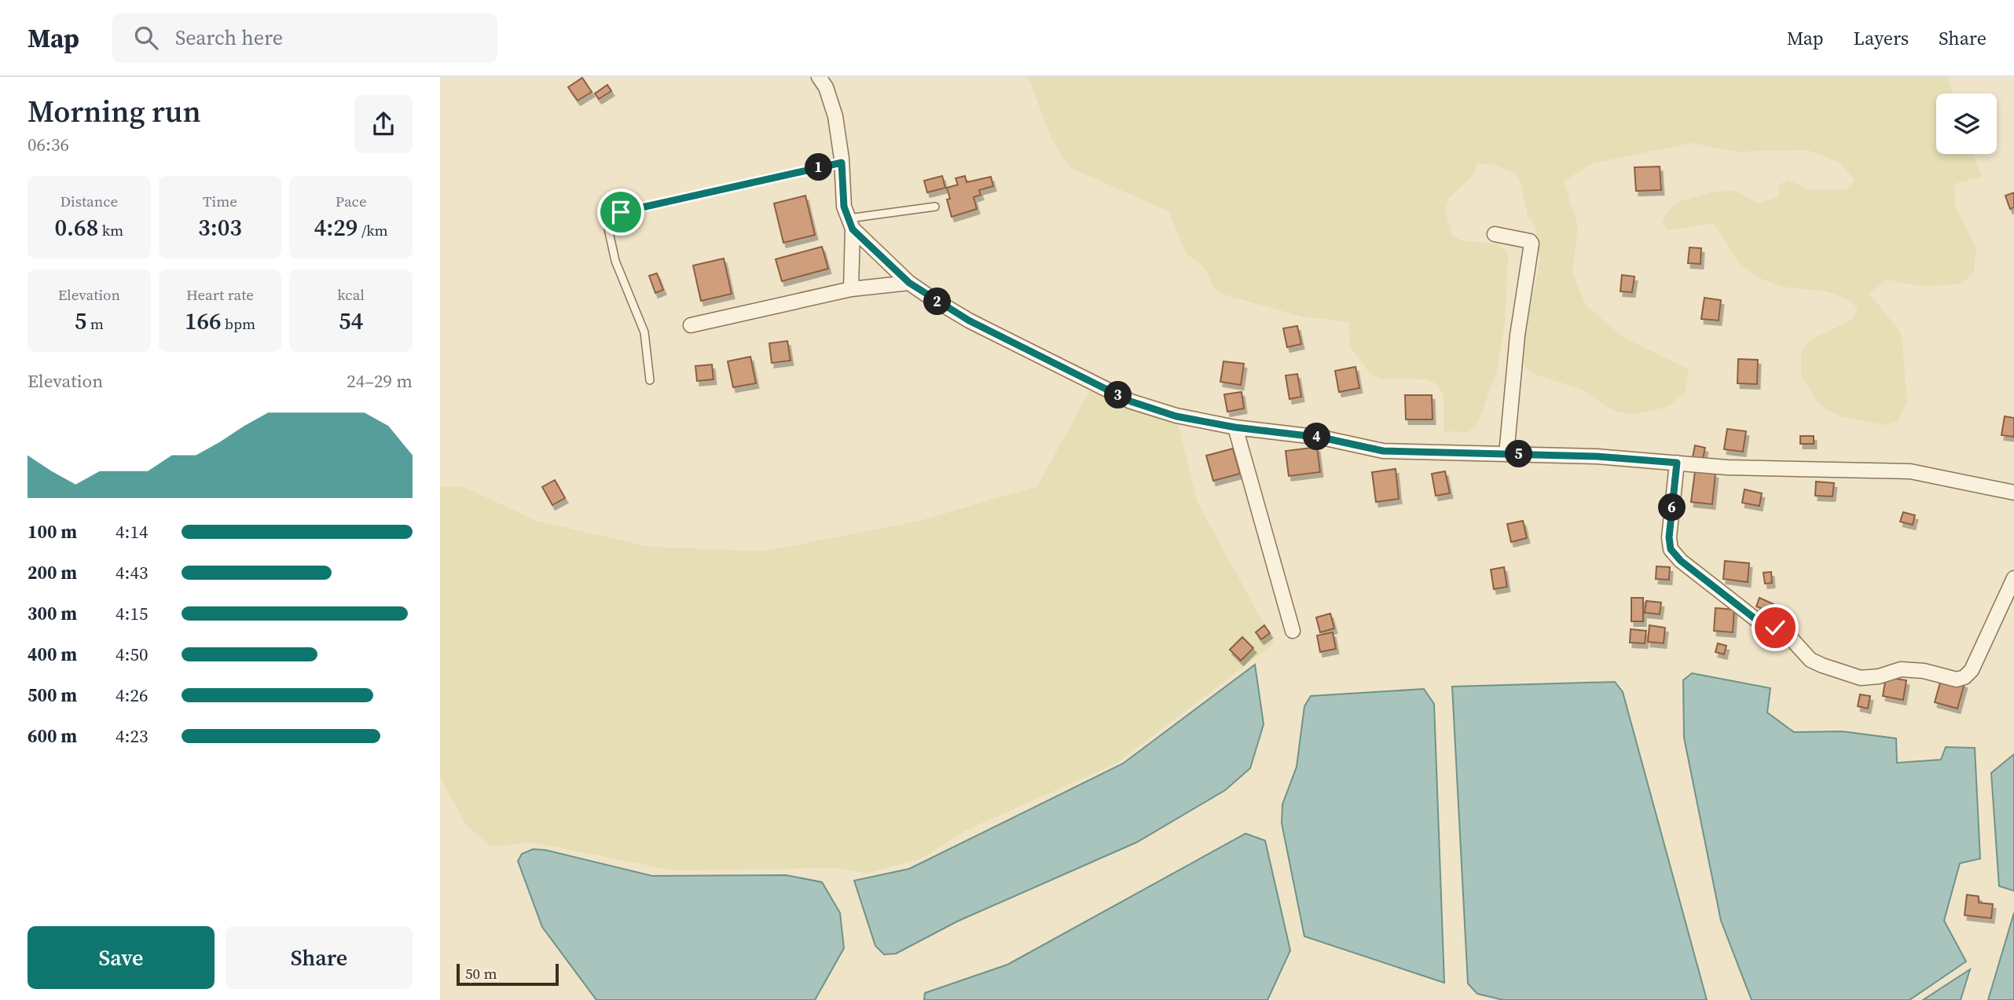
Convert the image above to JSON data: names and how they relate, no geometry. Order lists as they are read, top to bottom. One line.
{"scale_bar":"50 m","page":{"header":"Map","search":"Search here","nav":["Map","Layers","Share"],"heading":["Morning run","06:36"],"pins":["1","2","3","4","5","6"],"stats":[["Distance","0.68 km"],["Time","3:03"],["Pace","4:29 /km"],["Elevation","5 m"],["Heart rate","166 bpm"],["kcal","54"]],"chart":["Elevation","24–29 m"],"list":[{"name":"100 m","note":"4:14"},{"name":"200 m","note":"4:43"},{"name":"300 m","note":"4:15"},{"name":"400 m","note":"4:50"},{"name":"500 m","note":"4:26"},{"name":"600 m","note":"4:23"}],"buttons":["Save","Share"],"scale":"50 m"}}
